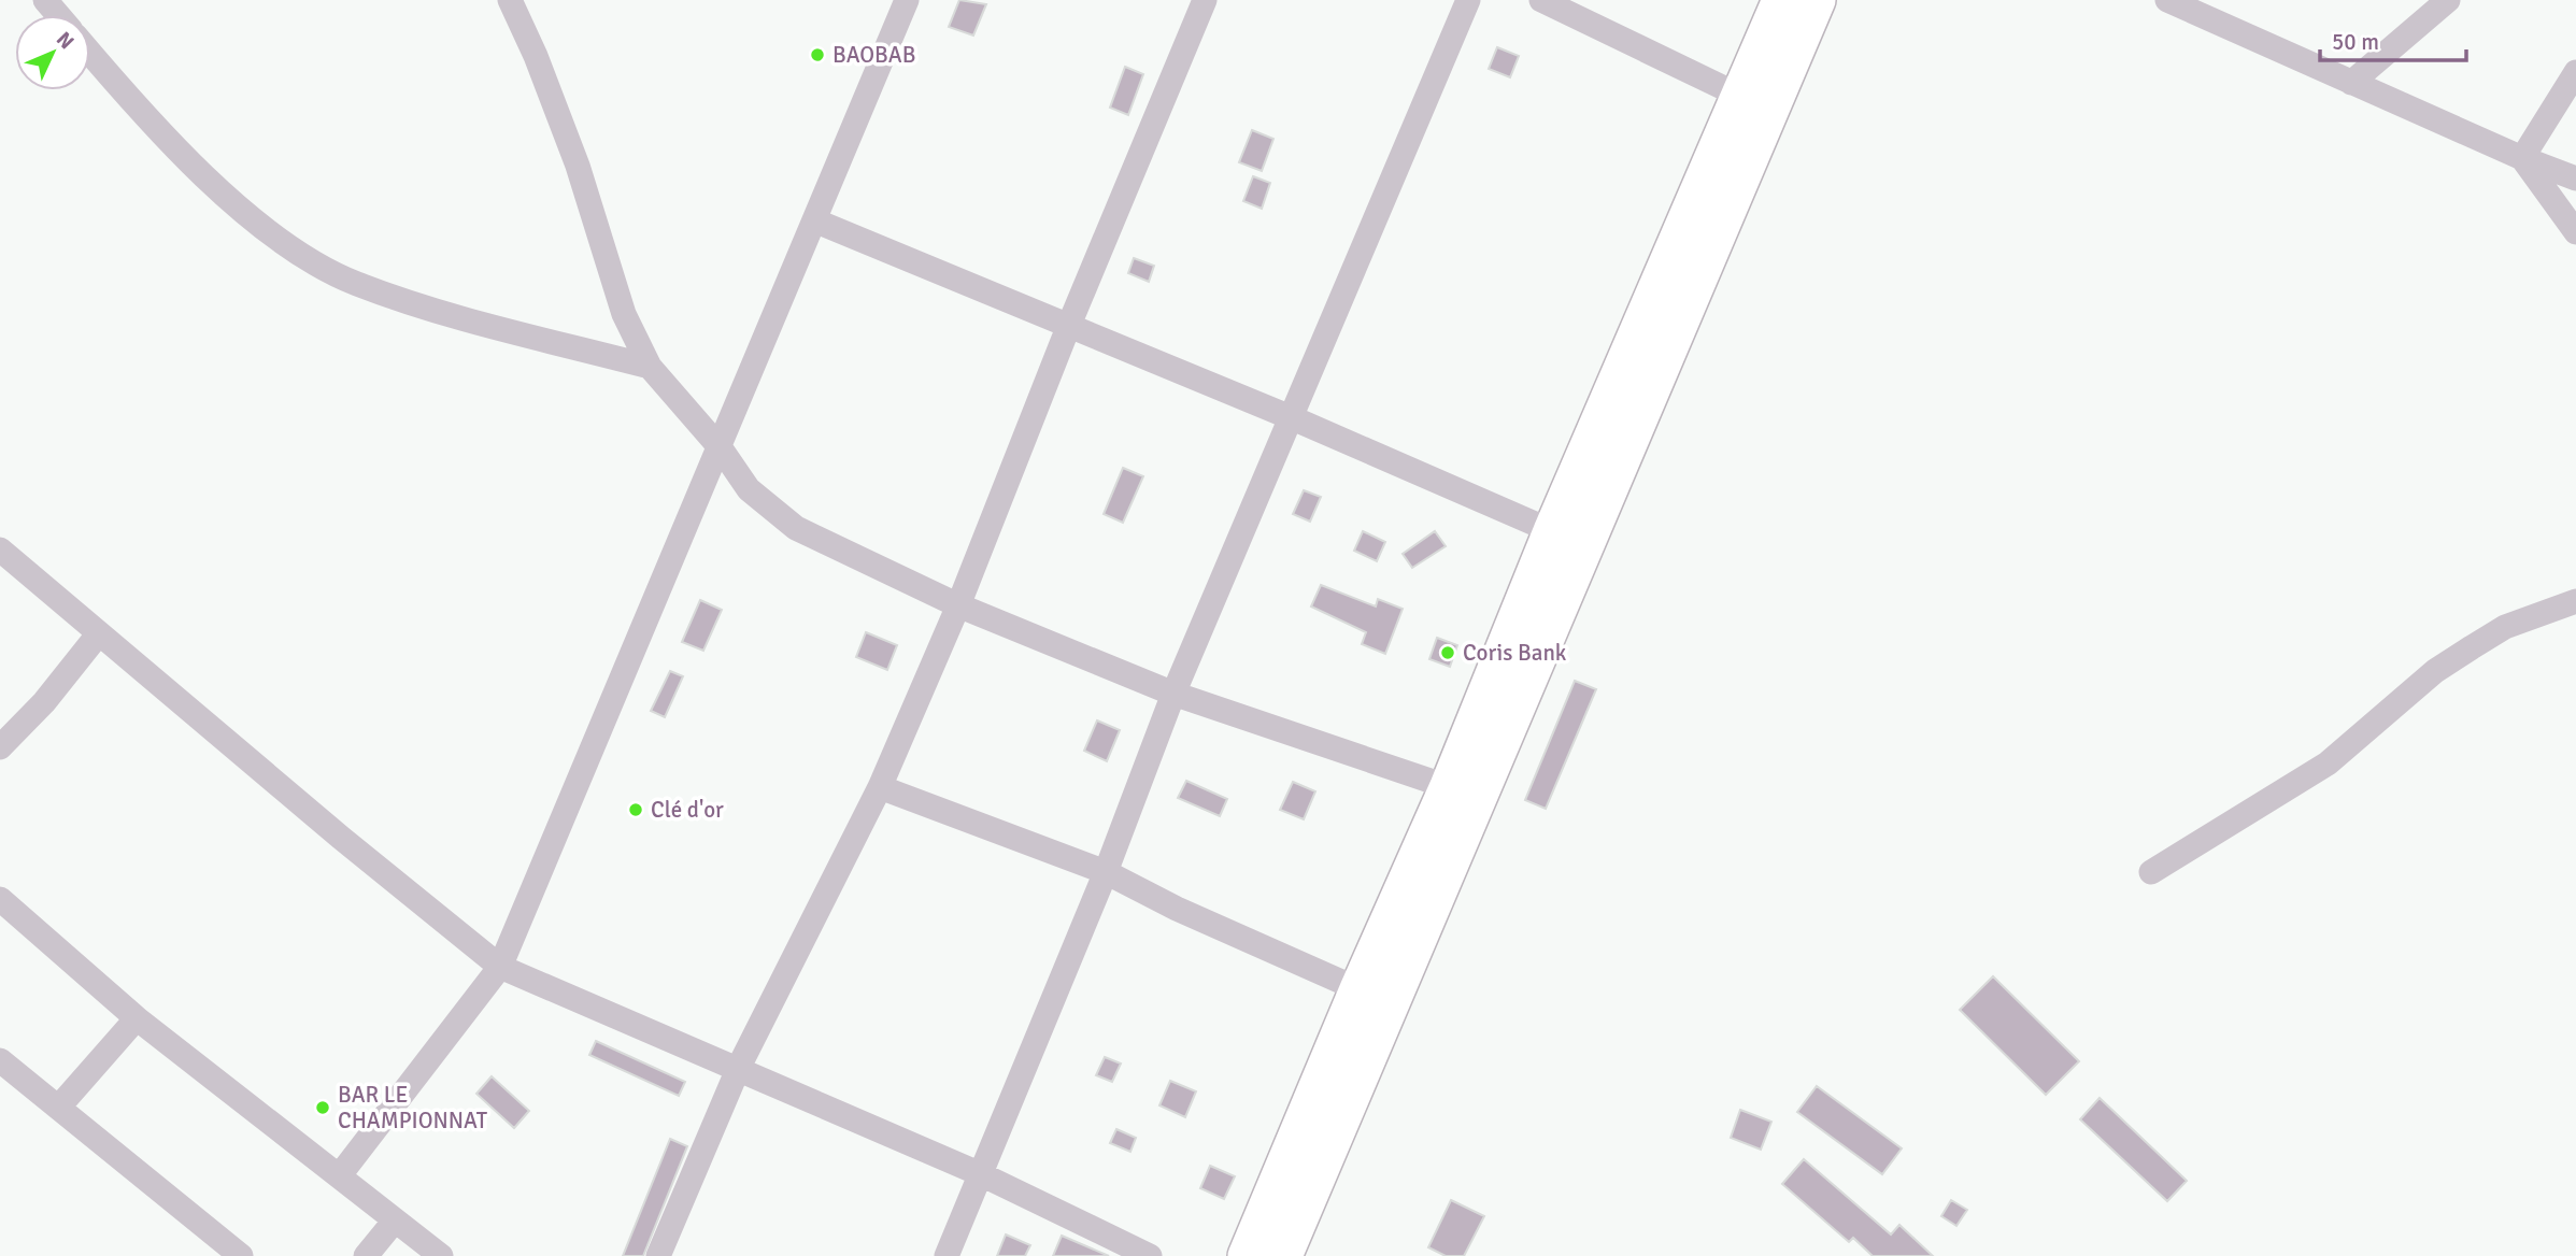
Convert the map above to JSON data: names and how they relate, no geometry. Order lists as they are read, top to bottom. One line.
{"places":["BAOBAB","Coris Bank","Clé d'or","BAR LE CHAMPIONNAT"],"scale_bar":"50 m","north":"top right"}
